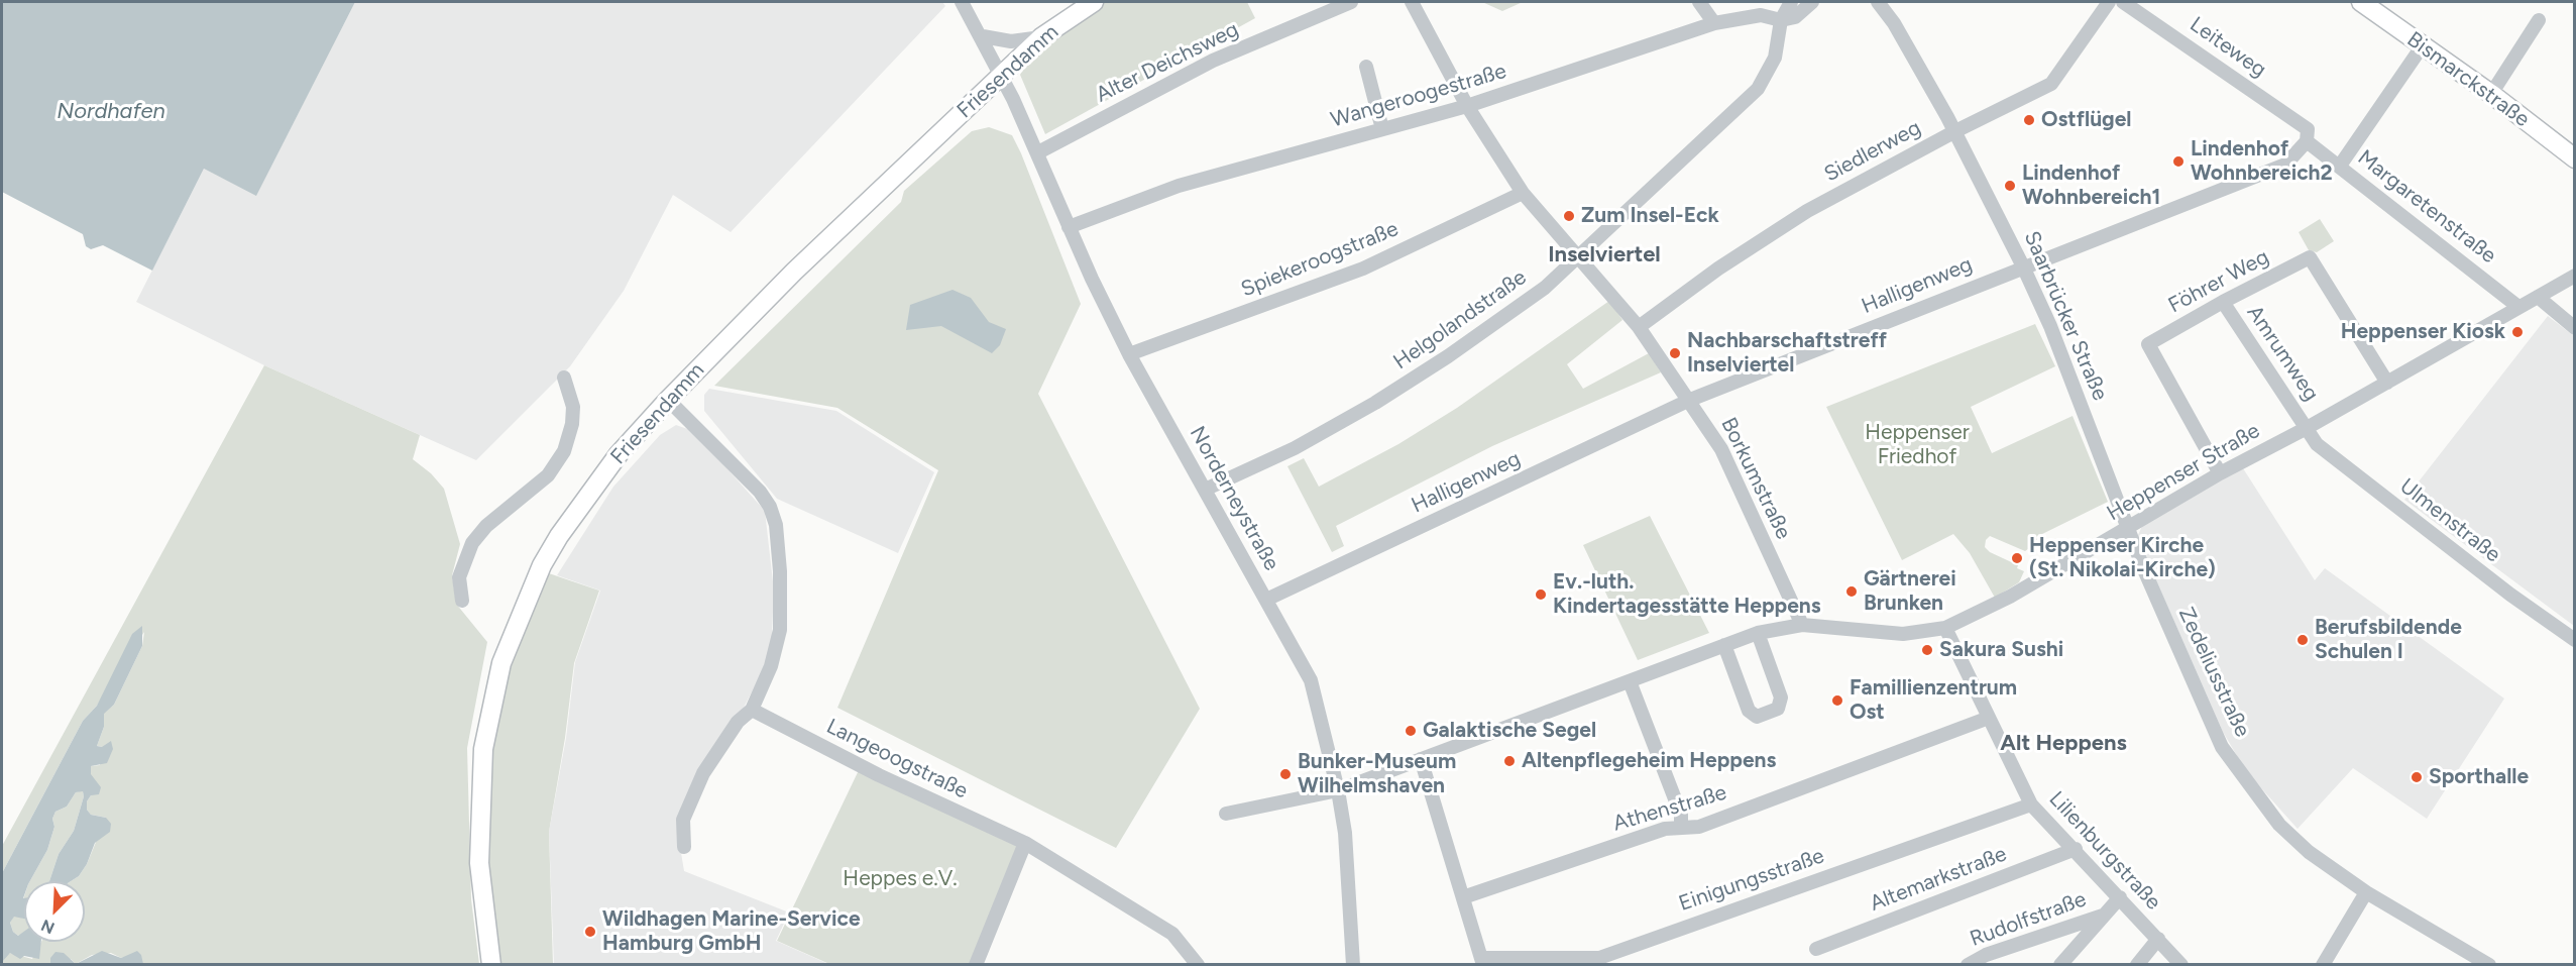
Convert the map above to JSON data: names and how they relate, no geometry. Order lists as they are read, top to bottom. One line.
{"streets":{"main road":["Friesendamm","Bismarckstraße"],"street":["Leiteweg","Alter Deichsweg","Wangeroogestraße","Siedlerweg","Margaretenstraße","Spiekeroogstraße","Föhrer Weg","Halligenweg","Saarbrücker Straße","Helgolandstraße","Amrumweg","Heppenser Straße","Borkumstraße","Norderneystraße","Ulmenstraße","Zedeliusstraße","Langeoogstraße","Athenstraße","Lilienburgstraße","Altemarkstraße","Einigungsstraße","Rudolfstraße"]},"crossings":[["Leiteweg","Margaretenstraße"],["Leiteweg","Halligenweg"],["Alter Deichsweg","Norderneystraße"],["Friesendamm","Norderneystraße"],["Wangeroogestraße","Helgolandstraße"],["Wangeroogestraße","Borkumstraße"],["Wangeroogestraße","Norderneystraße"],["Siedlerweg","Saarbrücker Straße"],["Siedlerweg","Borkumstraße"],["Margaretenstraße","Halligenweg"],["Margaretenstraße","Heppenser Straße"],["Spiekeroogstraße","Borkumstraße"],["Spiekeroogstraße","Norderneystraße"],["Föhrer Weg","Amrumweg"],["Föhrer Weg","Heppenser Straße"],["Halligenweg","Saarbrücker Straße"],["Halligenweg","Borkumstraße"],["Halligenweg","Norderneystraße"],["Saarbrücker Straße","Heppenser Straße"],["Saarbrücker Straße","Zedeliusstraße"],["Helgolandstraße","Borkumstraße"],["Helgolandstraße","Norderneystraße"],["Amrumweg","Heppenser Straße"],["Amrumweg","Ulmenstraße"],["Heppenser Straße","Borkumstraße"],["Heppenser Straße","Norderneystraße"],["Heppenser Straße","Ulmenstraße"],["Heppenser Straße","Zedeliusstraße"],["Heppenser Straße","Lilienburgstraße"],["Heppenser Straße","Einigungsstraße"],["Athenstraße","Lilienburgstraße"],["Athenstraße","Einigungsstraße"],["Lilienburgstraße","Altemarkstraße"],["Lilienburgstraße","Einigungsstraße"]],"districts":["Inselviertel","Alt Heppens"],"water":["Nordhafen"],"parks":["Heppenser Friedhof","Heppes e.V."],"places":["Ostflügel","Lindenhof Wohnbereich2","Lindenhof Wohnbereich1","Zum Insel-Eck","Heppenser Kiosk","Nachbarschaftstreff Inselviertel","Heppenser Kirche (St. Nikolai-Kirche)","Gärtnerei Brunken","Ev.-luth. Kindertagesstätte Heppens","Berufsbildende Schulen I","Sakura Sushi","Famillienzentrum Ost","Galaktische Segel","Altenpflegeheim Heppens","Bunker-Museum Wilhelmshaven","Sporthalle","Wildhagen Marine-Service Hamburg GmbH"],"north":"bottom left"}
